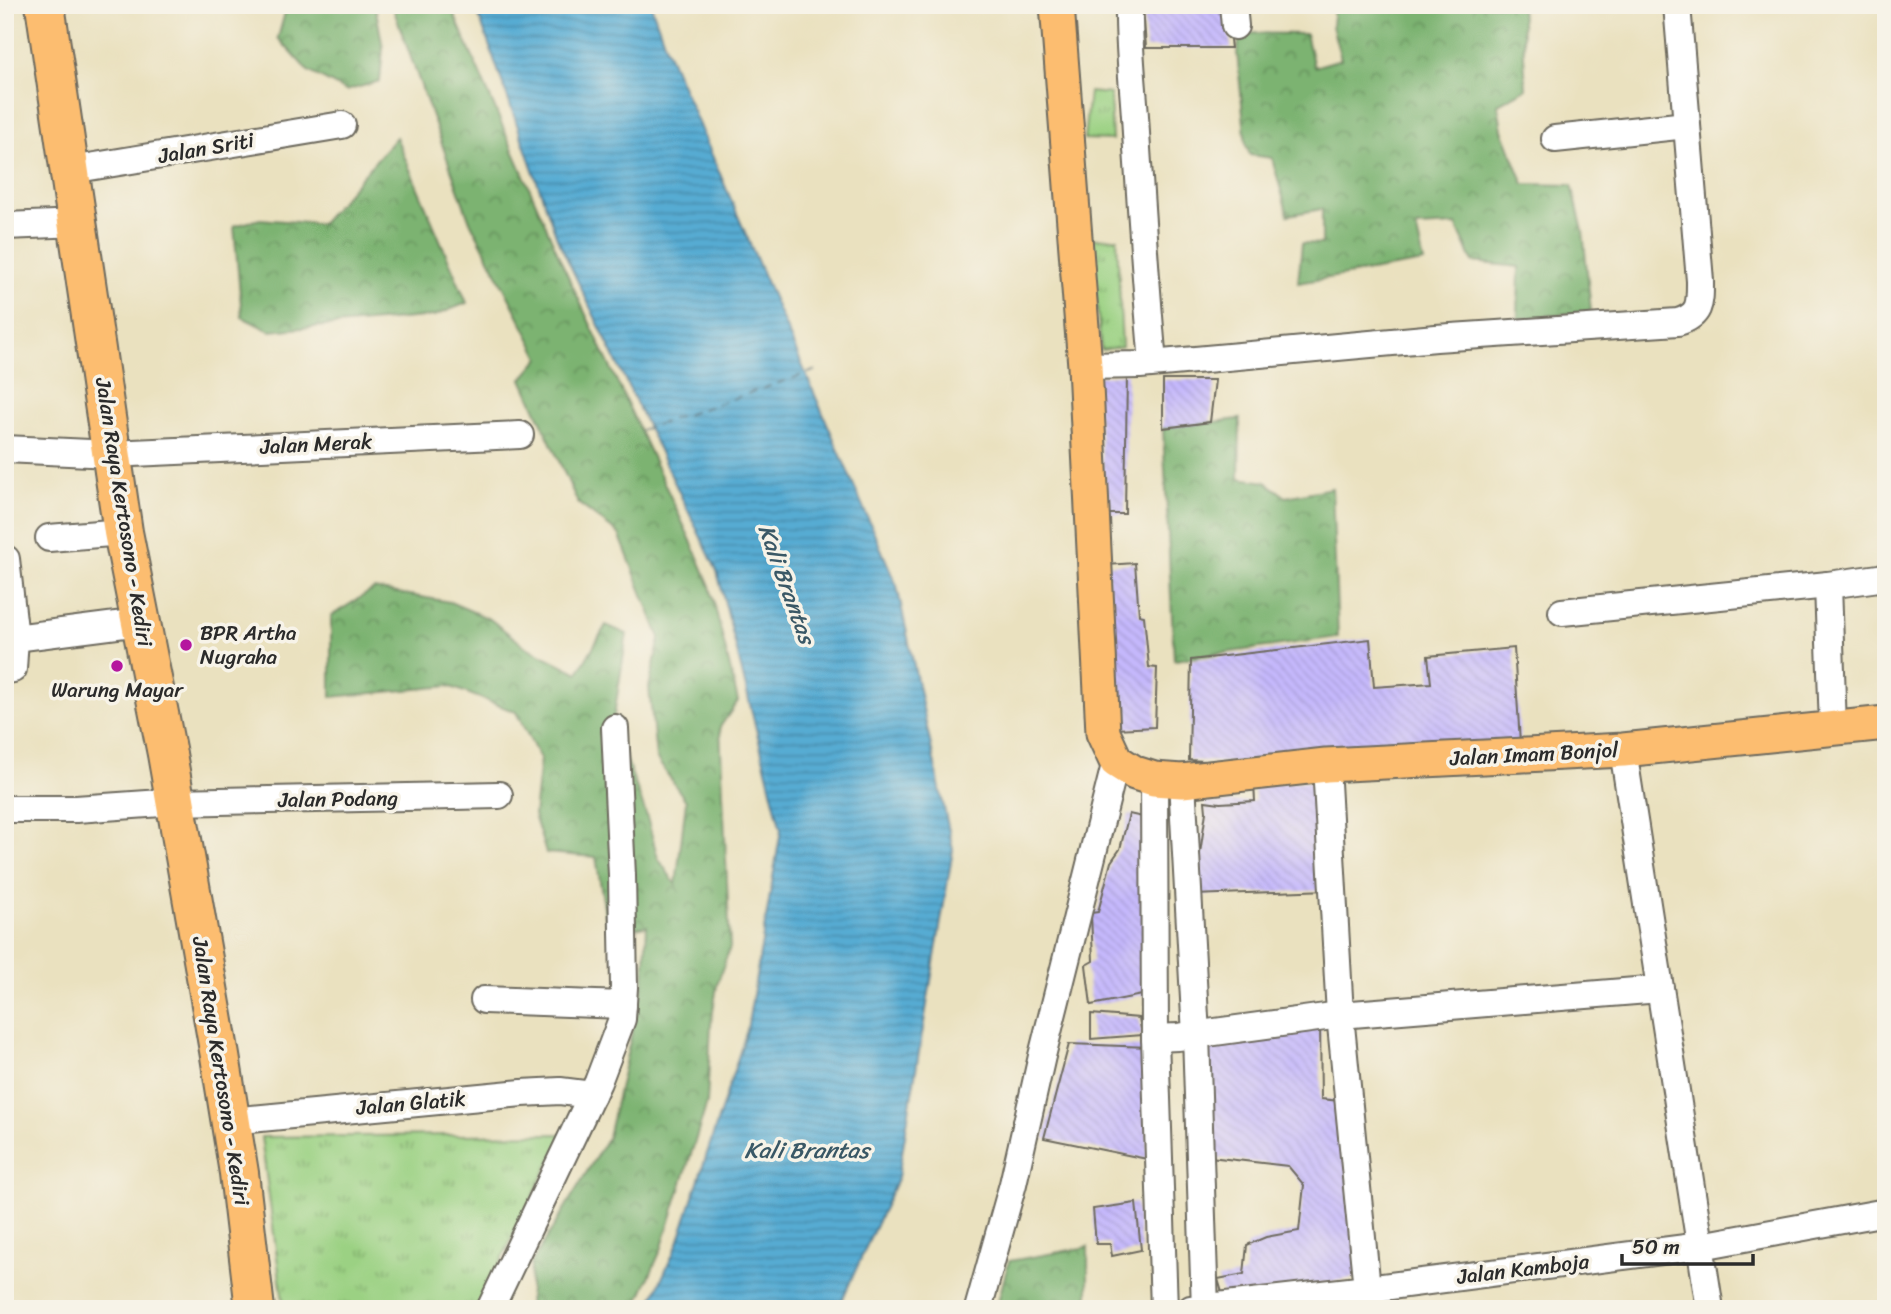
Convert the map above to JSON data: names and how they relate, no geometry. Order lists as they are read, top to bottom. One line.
{"streets":{"highway":["Jalan Raya Kertosono - Kediri"],"main road":["Jalan Imam Bonjol"],"street":["Jalan Sriti","Jalan Merak","Jalan Podang","Jalan Glatik","Jalan Kamboja"]},"crossings":[["Jalan Sriti","Jalan Raya Kertosono - Kediri"],["Jalan Merak","Jalan Raya Kertosono - Kediri"],["Jalan Raya Kertosono - Kediri","Jalan Podang"],["Jalan Raya Kertosono - Kediri","Jalan Glatik"]],"water":["Kali Brantas"],"places":["BPR Artha Nugraha","Warung Mayar"],"scale_bar":"50 m"}
